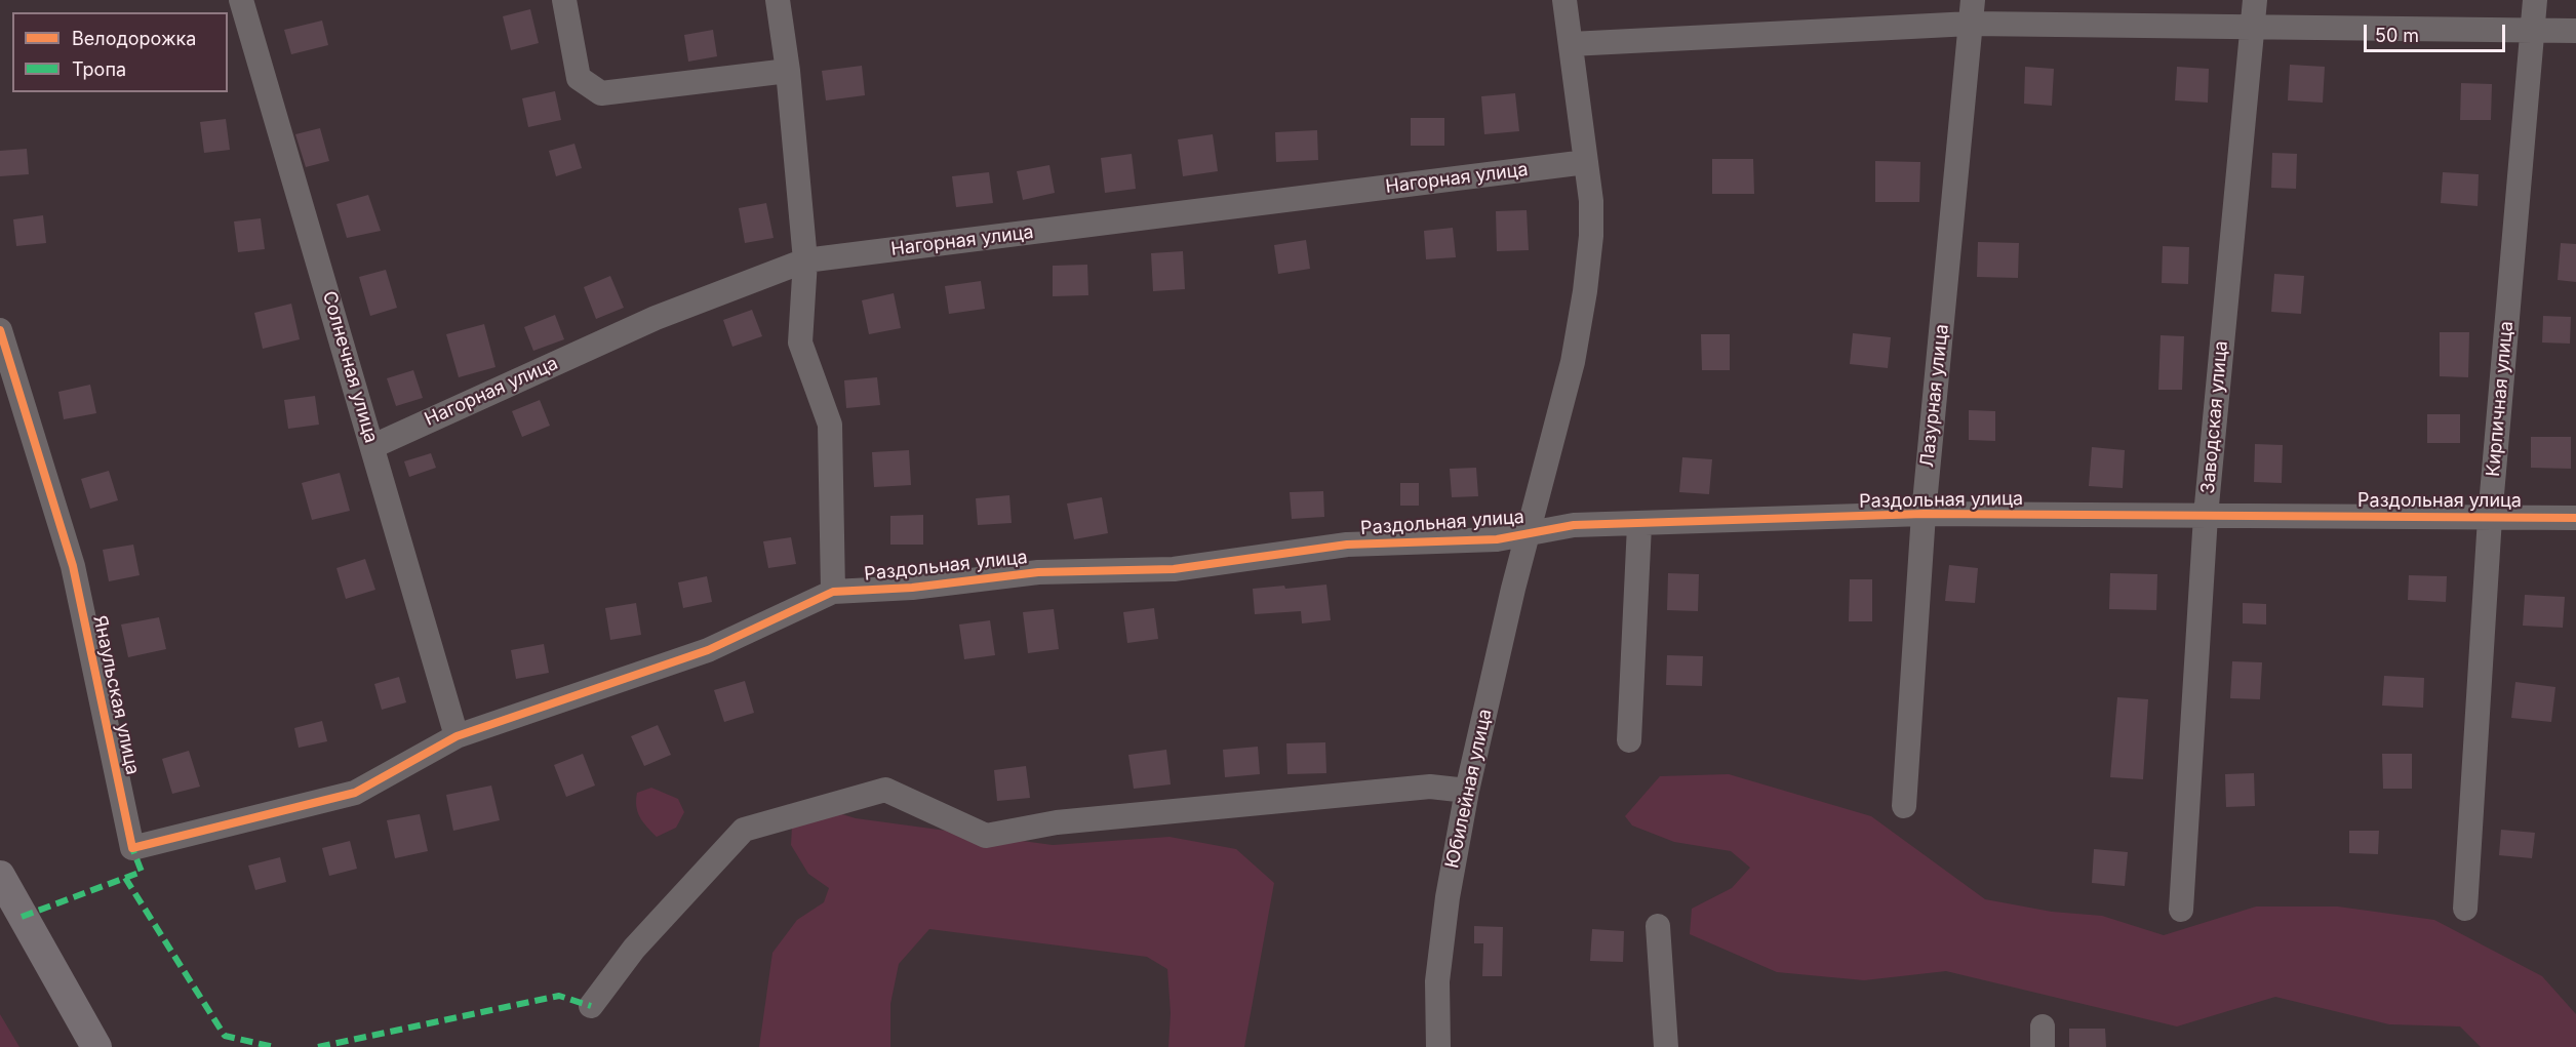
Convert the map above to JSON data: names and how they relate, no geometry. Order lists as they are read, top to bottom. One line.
{"streets":{"street":["Нагорная улица","Солнечная улица","Лазурная улица","Кирпичная улица","Заводская улица","Раздольная улица","Янаульская улица","Юбилейная улица"]},"crossings":[["Нагорная улица","Солнечная улица"],["Нагорная улица","Юбилейная улица"],["Солнечная улица","Раздольная улица"],["Лазурная улица","Раздольная улица"],["Кирпичная улица","Раздольная улица"],["Заводская улица","Раздольная улица"],["Раздольная улица","Янаульская улица"],["Раздольная улица","Юбилейная улица"]],"legend":["Велодорожка","Тропа"],"scale_bar":"50 m"}
